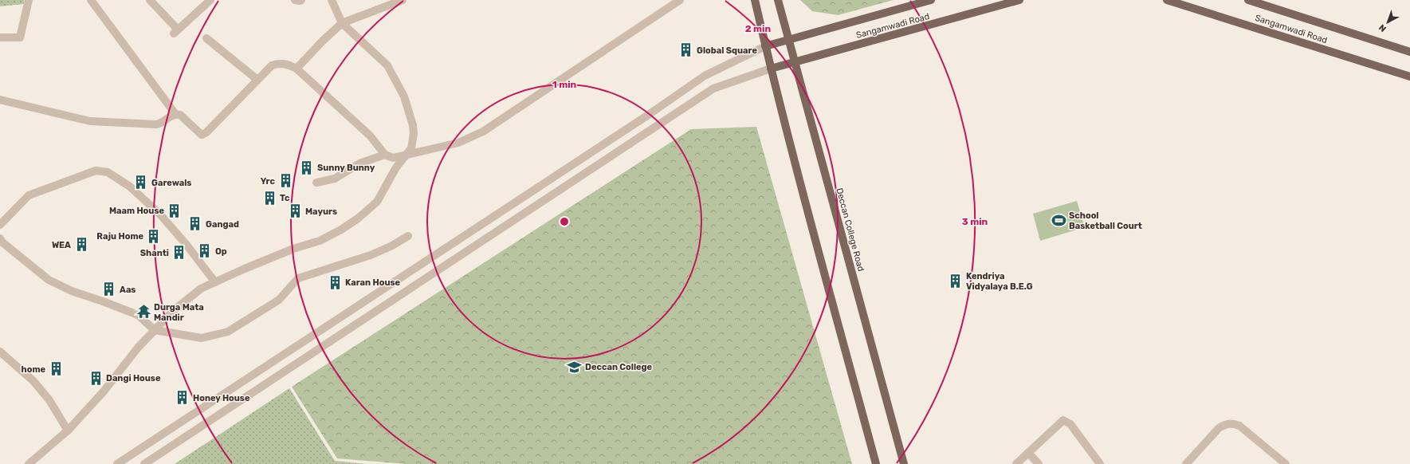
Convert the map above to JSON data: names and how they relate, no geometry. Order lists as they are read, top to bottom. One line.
{"streets":{"main road":["Sangamwadi Road","Deccan College Road"]},"crossings":[["Sangamwadi Road","Deccan College Road"]],"places":{"building":["Global Square","Sunny Bunny","Yrc","Garewals","Tc","Maam House","Mayurs","Gangad","Raju Home","WEA","Op","Shanti","Kendriya Vidyalaya B.E.G","Karan House","Aas","home","Dangi House","Honey House"],"sports":["School Basketball Court"],"temple":["Durga Mata Mandir"],"school or university":["Deccan College"]},"north":"bottom left","rings":["2 min","1 min","3 min"]}
